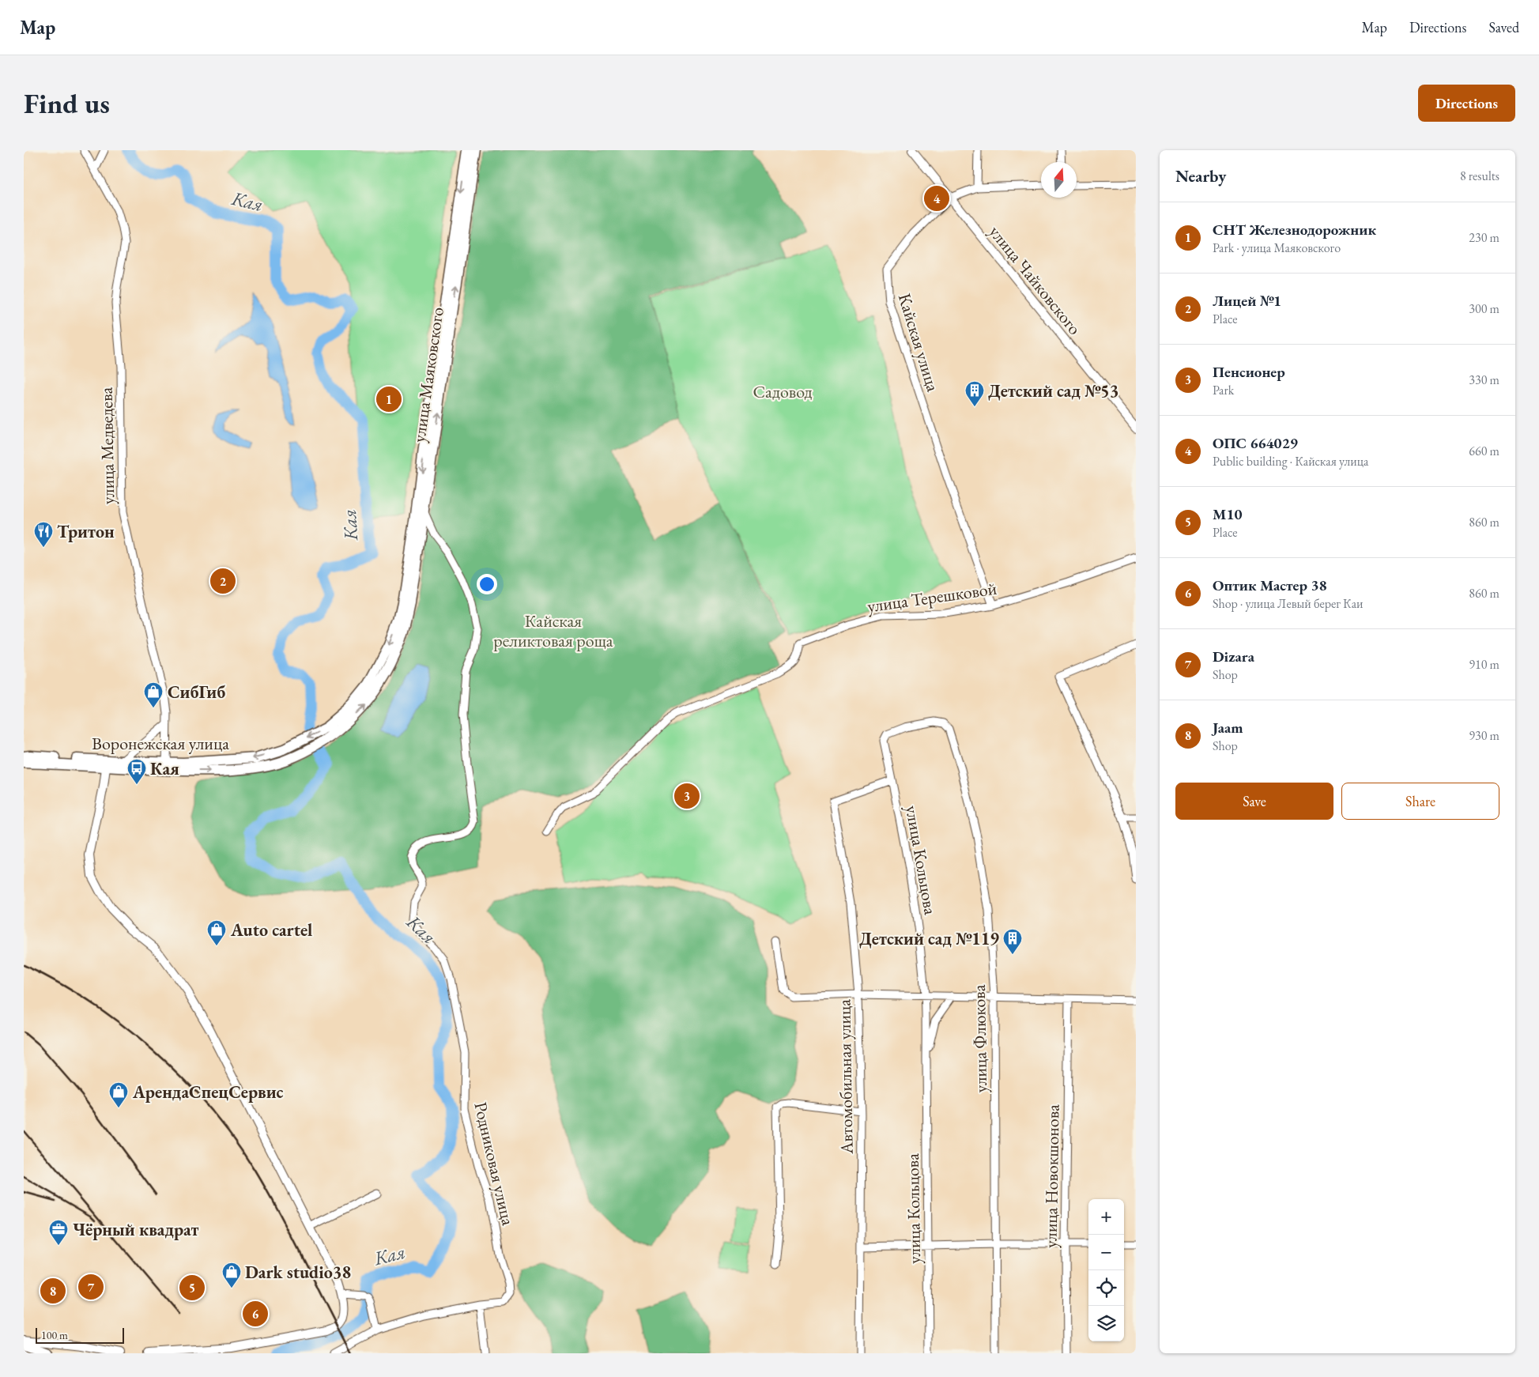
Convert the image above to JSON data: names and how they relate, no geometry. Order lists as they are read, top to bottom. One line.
{"streets":{"main road":["улица Маяковского","Воронежская улица"],"street":["улица Чайковского","Кайская улица","улица Медведева","улица Терешковой","улица Кольцова","улица Флюкова","Автомобильная улица","Родниковая улица","улица Новокшонова"]},"crossings":[["улица Чайковского","Кайская улица"],["Кайская улица","улица Терешковой"],["улица Маяковского","Воронежская улица"],["улица Маяковского","Родниковая улица"],["улица Медведева","Воронежская улица"],["улица Кольцова","улица Флюкова"],["улица Кольцова","Автомобильная улица"]],"water":["Кая"],"parks":["Садовод","Кайская реликтовая роща"],"places":{"building":["Детский сад №53","Детский сад №119"],"restaurant":["Тритон"],"shop":["СибГиб","Auto cartel","АрендаСпецСервис","Dark studio38"],"bus stop":["Кая"],"office":["Чёрный квадрат"]},"scale_bar":"100 m","north":"top","page":{"header":"Map","nav":["Map","Directions","Saved"],"buttons":["Directions",["Save","Share"]],"title":"Find us","heading":["Nearby","8 results"],"pins":["4","1","2","3","7","5","8","6"],"list":[{"mark":"1","name":"СНТ Железнодорожник","note":"Park · улица Маяковского","value":"230 m"},{"mark":"2","name":"Лицей №1","note":"Place","value":"300 m"},{"mark":"3","name":"Пенсионер","note":"Park","value":"330 m"},{"mark":"4","name":"ОПС 664029","note":"Public building · Кайская улица","value":"660 m"},{"mark":"5","name":"M10","note":"Place","value":"860 m"},{"mark":"6","name":"Оптик Мастер 38","note":"Shop · улица Левый берег Каи","value":"860 m"},{"mark":"7","name":"Dizara","note":"Shop","value":"910 m"},{"mark":"8","name":"Jaam","note":"Shop","value":"930 m"}],"map_buttons":["+","−"],"scale":"100 m"}}
